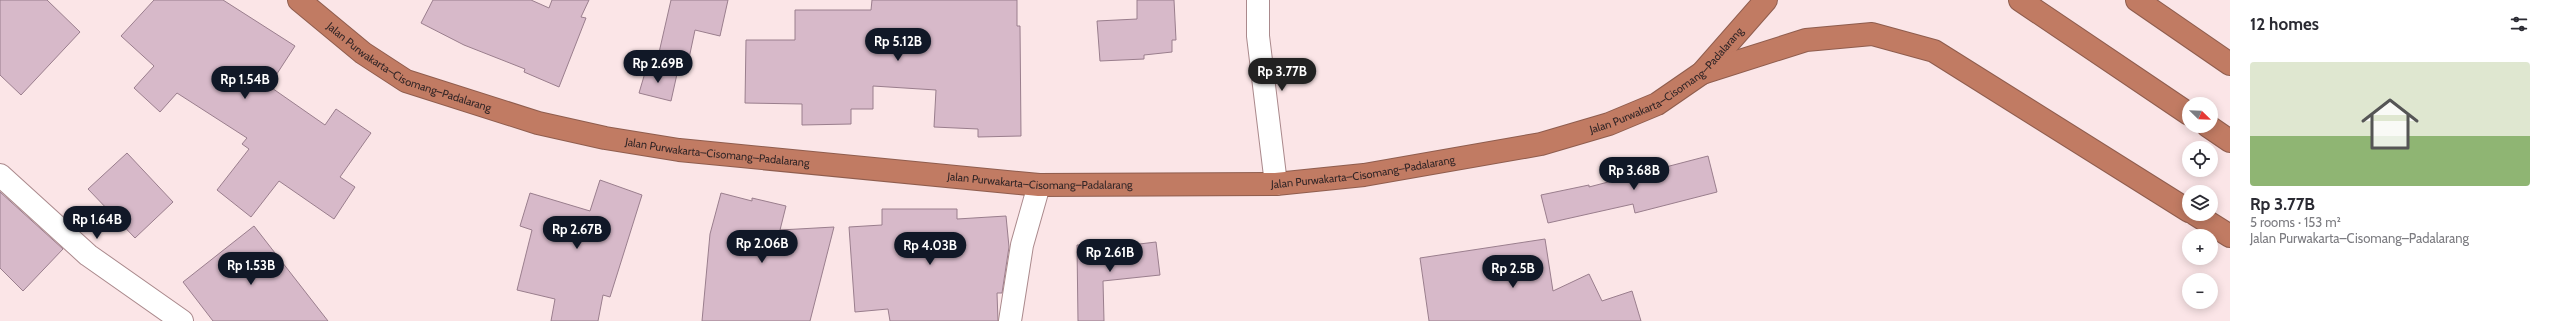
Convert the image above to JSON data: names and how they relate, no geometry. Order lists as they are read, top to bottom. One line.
{"streets":{"highway":["Jalan Purwakarta–Cisomang–Padalarang"]},"north":"bottom right","page":{"heading":"12 homes","price":["Rp 5.12B","Rp 2.69B","Rp 3.77B","Rp 1.54B","Rp 3.68B","Rp 1.64B","Rp 2.67B","Rp 2.06B","Rp 4.03B","Rp 2.61B","Rp 1.53B","Rp 2.5B"],"list":[{"name":"Rp 3.77B","note":"5 rooms · 153 m² · Jalan Purwakarta–Cisomang–Padalarang"}],"map_buttons":["+","−"]}}
